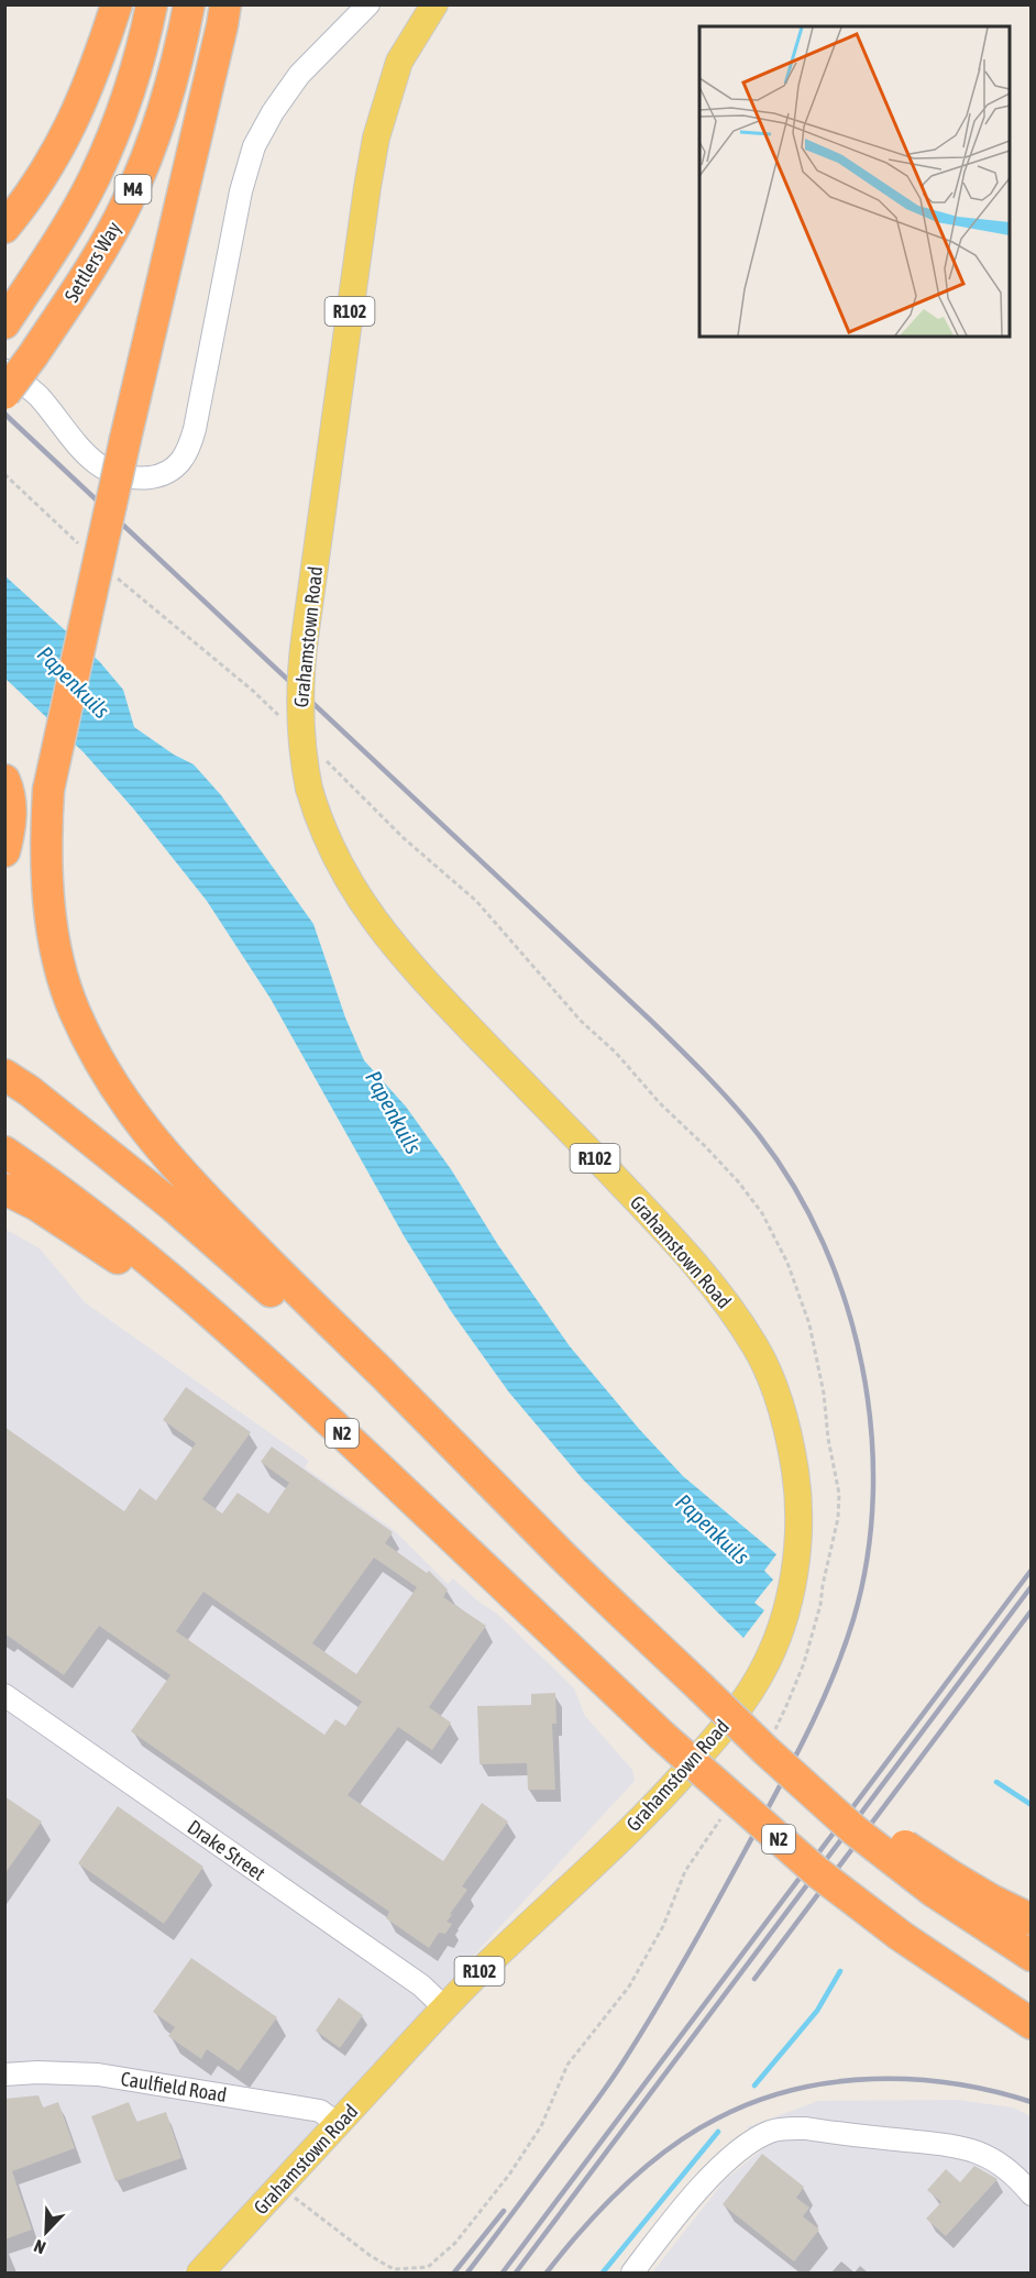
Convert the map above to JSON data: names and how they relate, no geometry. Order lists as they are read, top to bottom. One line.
{"streets":{"highway":["M4","Settlers Way","N2"],"main road":["R102","Grahamstown Road"],"lane":["Drake Street","Caulfield Road"]},"crossings":[["Grahamstown Road","Drake Street"],["Grahamstown Road","Caulfield Road"]],"water":["Papenkuils"],"north":"bottom left"}
